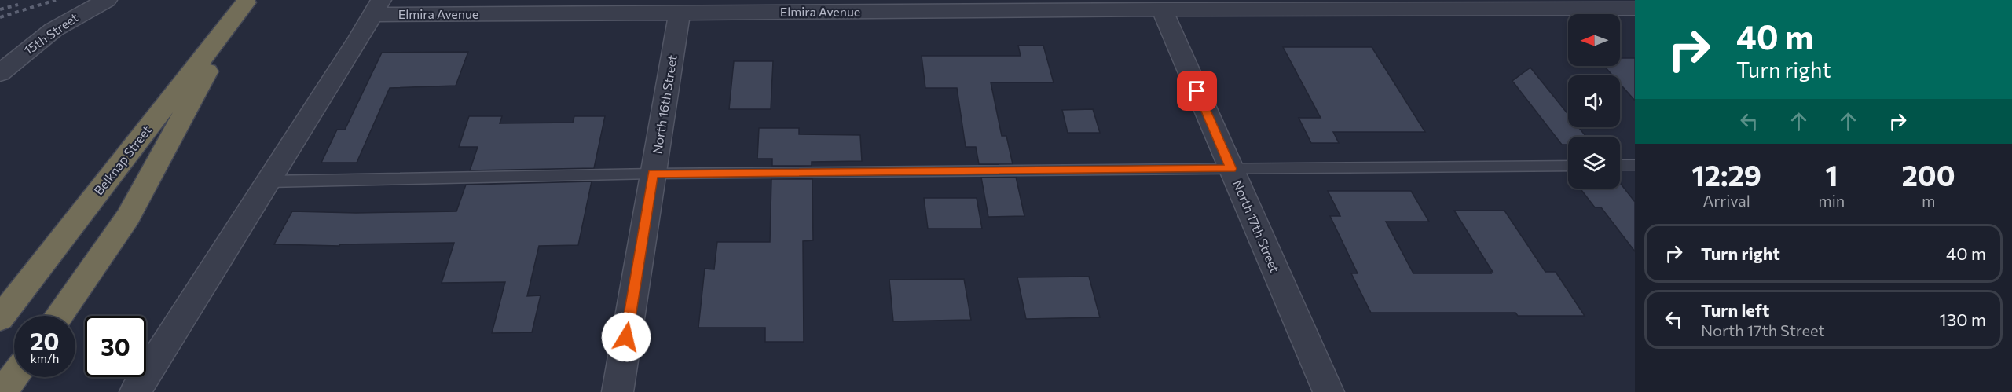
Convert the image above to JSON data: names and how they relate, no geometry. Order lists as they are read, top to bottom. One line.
{"streets":{"highway":["Belknap Street"],"street":["Elmira Avenue","15th Street","North 16th Street","North 17th Street"]},"crossings":[["Elmira Avenue","North 16th Street"],["Elmira Avenue","North 17th Street"]],"north":"left","page":{"turn":["40 m","Turn right"],"eta":["12:29","Arrival","1","min","200","m"],"list":[{"name":"Turn right","value":"40 m"},{"name":"Turn left","note":"North 17th Street","value":"130 m"}],"speed":"20 km/h","limit":"30"}}
